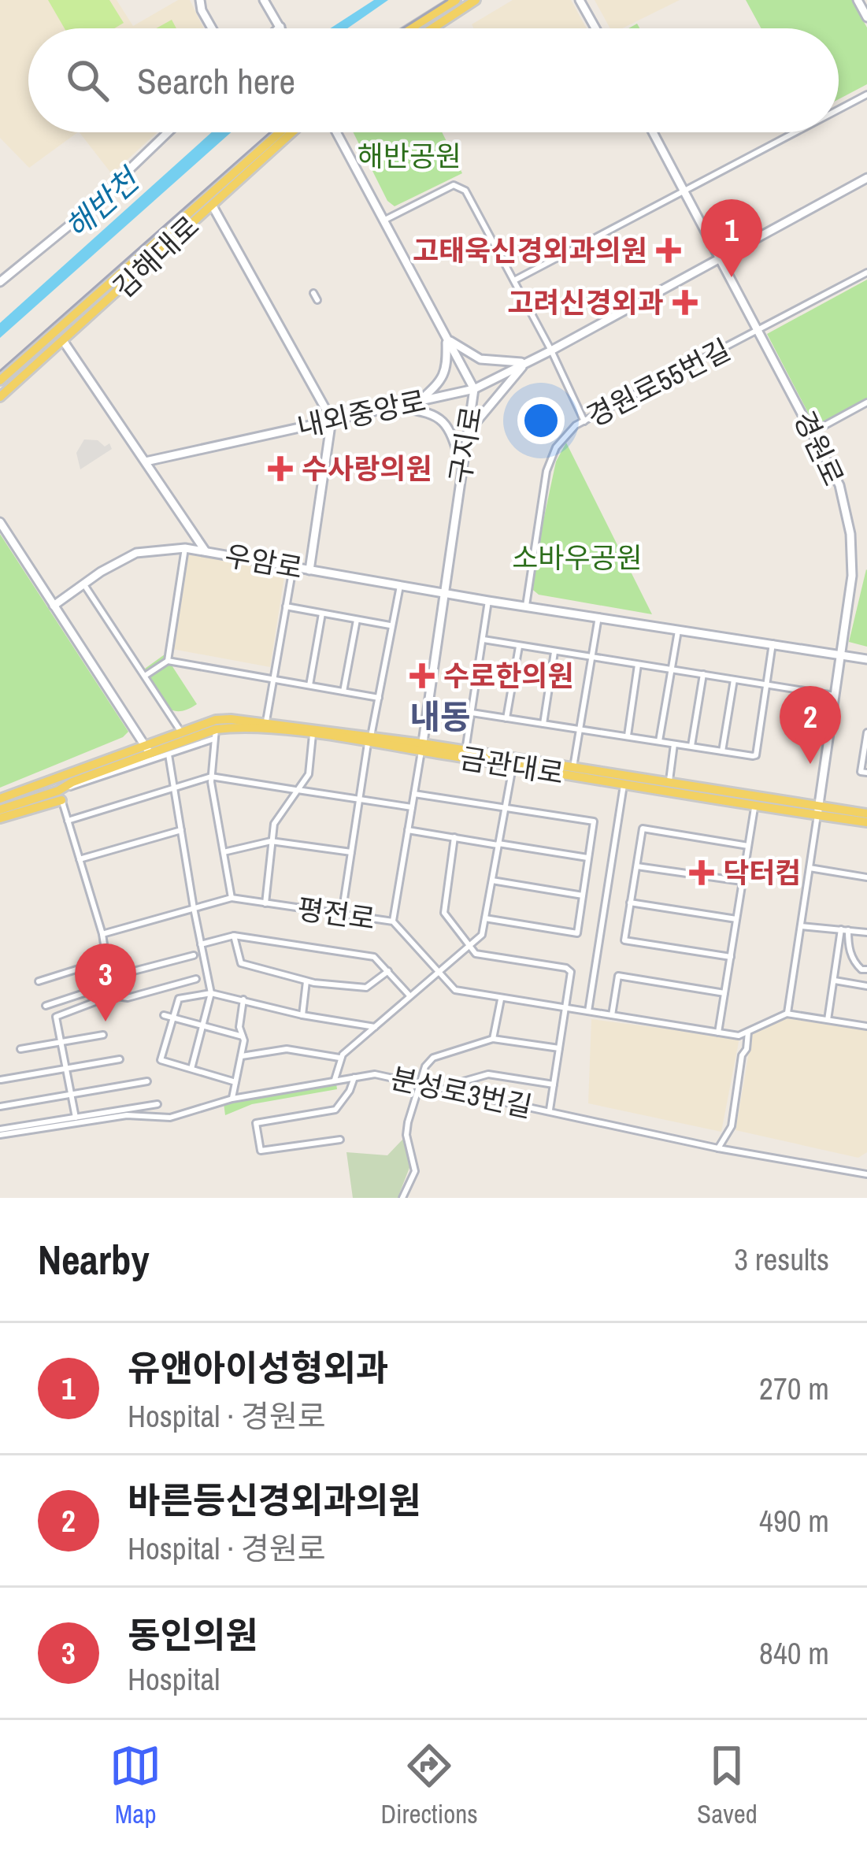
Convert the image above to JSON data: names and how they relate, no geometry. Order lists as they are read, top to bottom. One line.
{"streets":{"main road":["김해대로","금관대로"],"street":["경원로55번길","내외중앙로","구지로","경원로","우암로","평전로","분성로3번길"]},"crossings":[["경원로55번길","경원로"],["경원로55번길","우암로"],["내외중앙로","구지로"],["내외중앙로","경원로"],["구지로","우암로"],["구지로","금관대로"],["경원로","우암로"],["경원로","금관대로"]],"districts":["내동"],"water":["해반천"],"parks":["해반공원","소바우공원"],"places":{"health":["고태욱신경외과의원","고려신경외과","수사랑의원","수로한의원","닥터컴"]},"page":{"search":"Search here","pins":["1","2","3"],"heading":["Nearby","3 results"],"list":[{"mark":"1","name":"유앤아이성형외과","note":"Hospital · 경원로","value":"270 m"},{"mark":"2","name":"바른등신경외과의원","note":"Hospital · 경원로","value":"490 m"},{"mark":"3","name":"동인의원","note":"Hospital","value":"840 m"}],"nav":["Map","Directions","Saved"]}}
